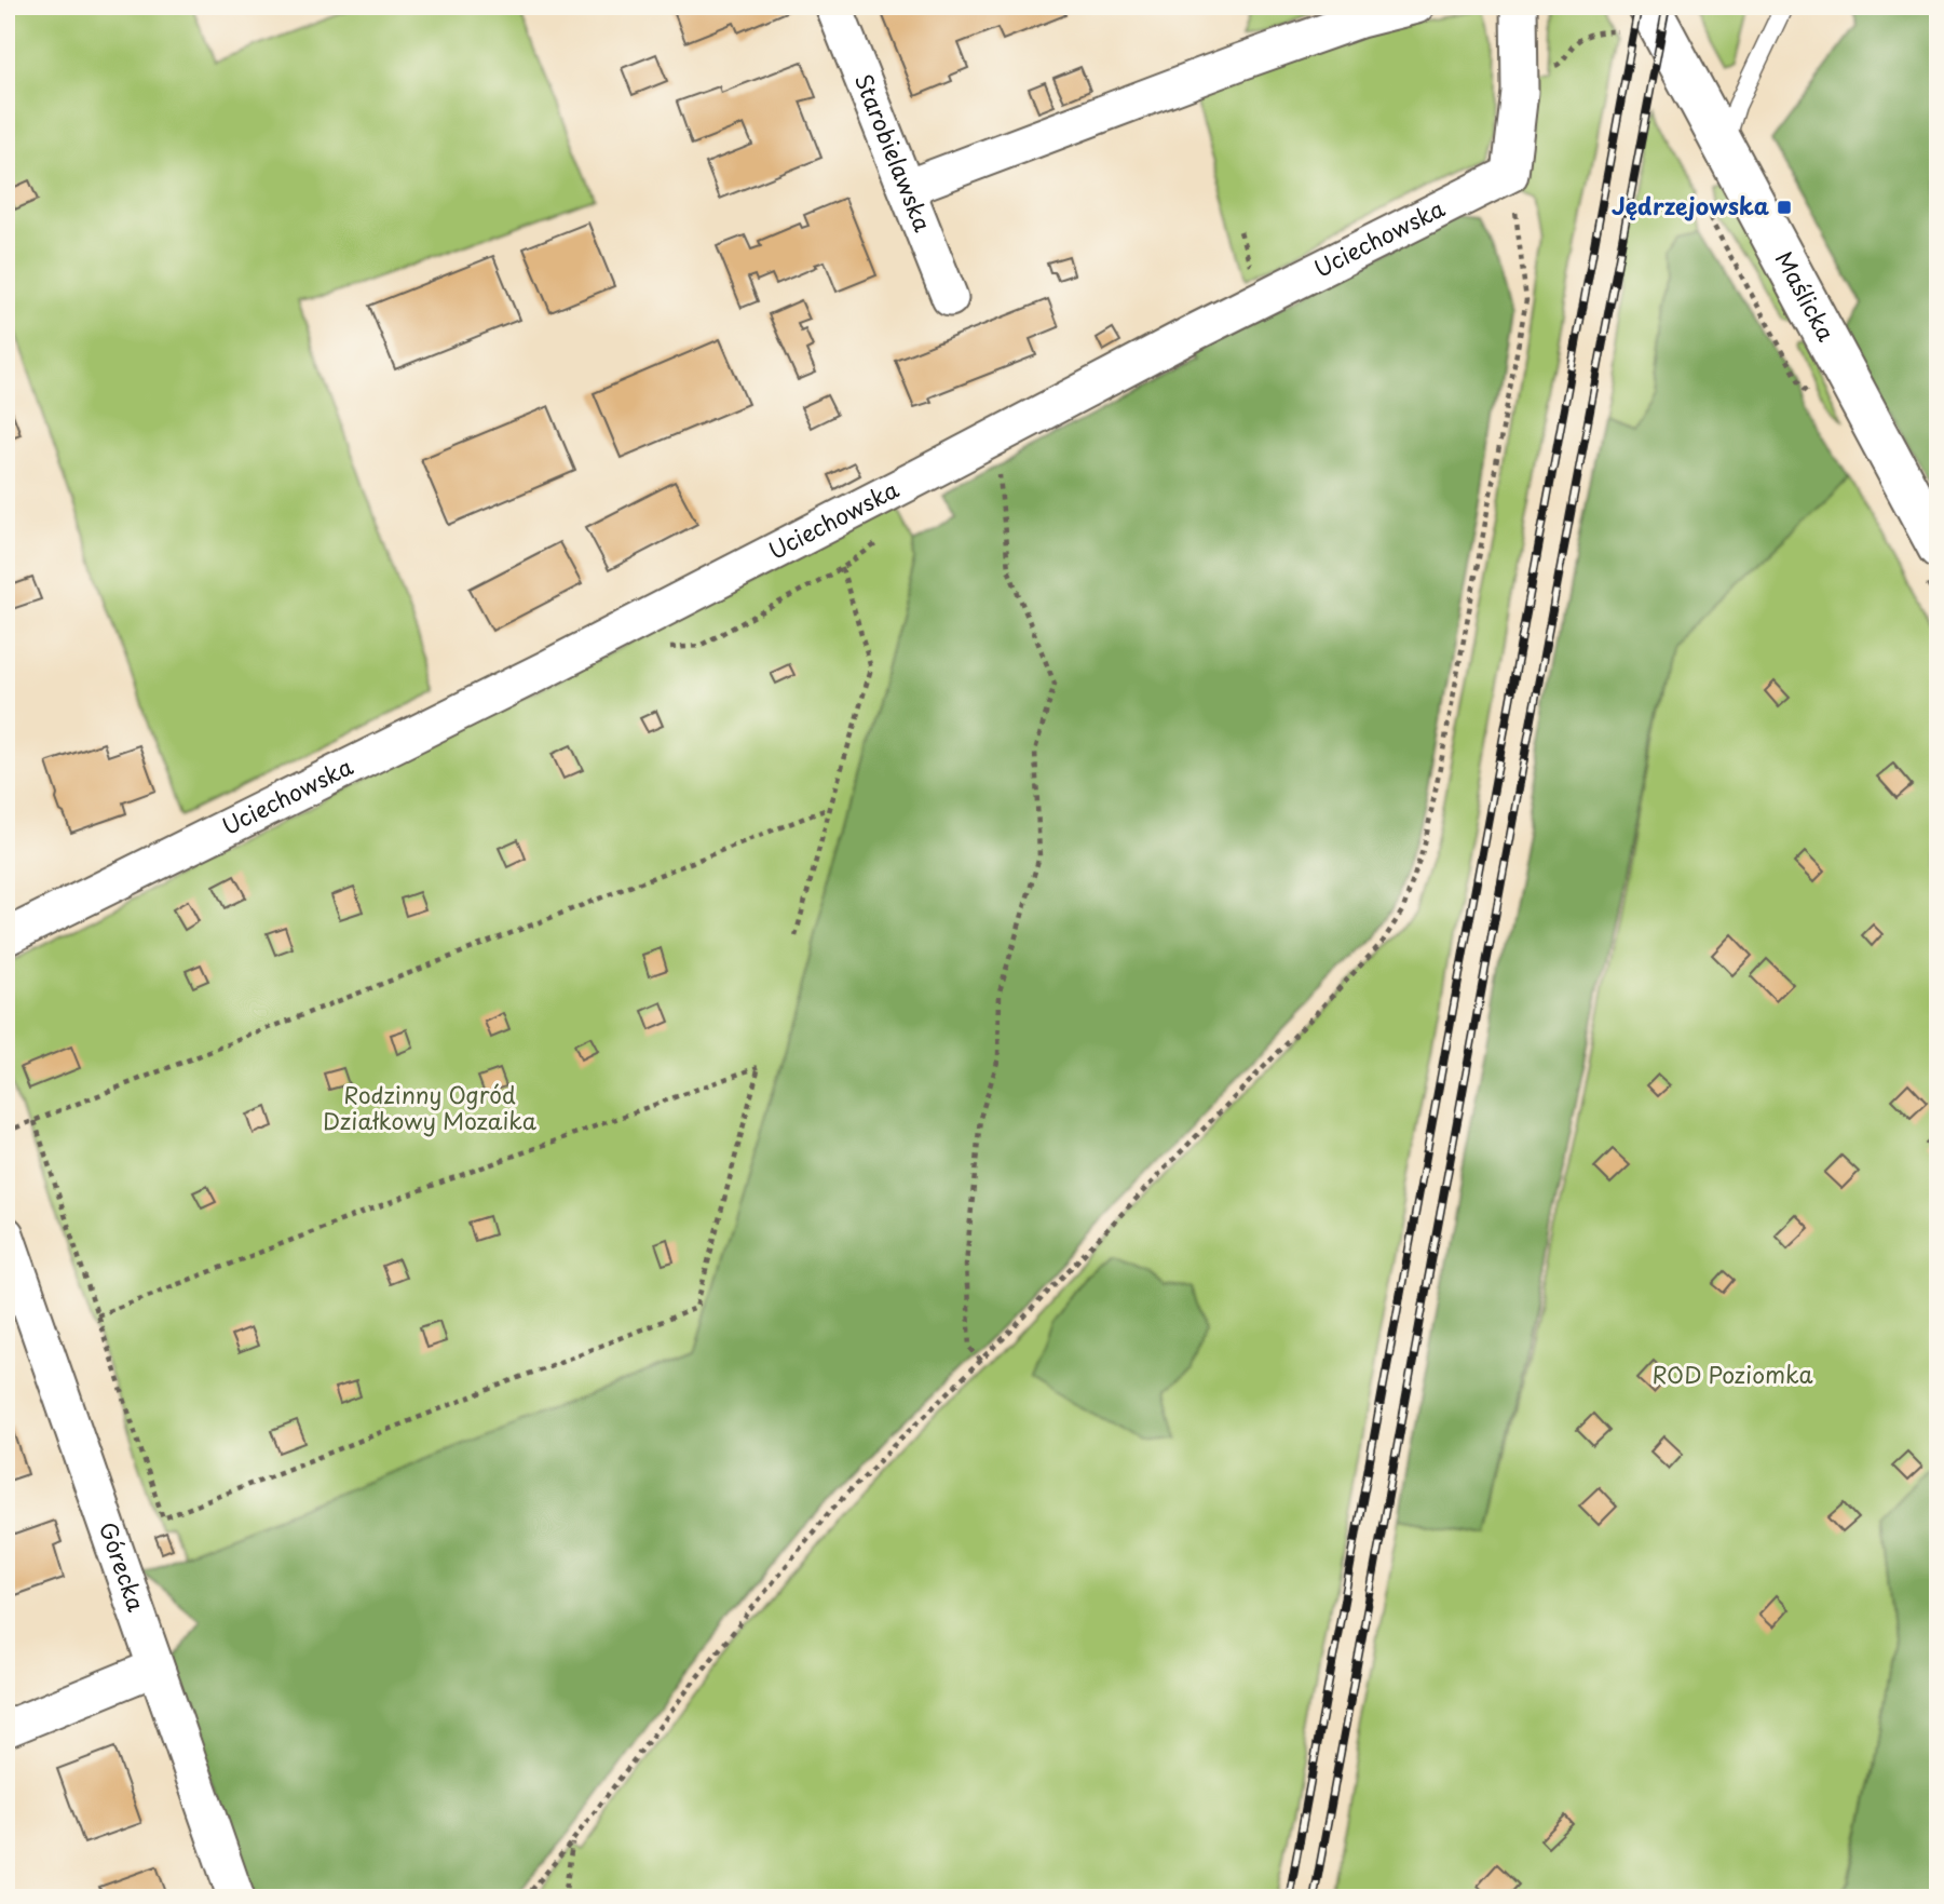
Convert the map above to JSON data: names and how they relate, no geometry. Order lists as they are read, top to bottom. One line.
{"streets":{"street":["Starobielawska","Uciechowska","Maślicka","Górecka"]},"parks":["Rodzinny Ogród Działkowy Mozaika","ROD Poziomka"],"places":{"transit":["Jędrzejowska"]}}
